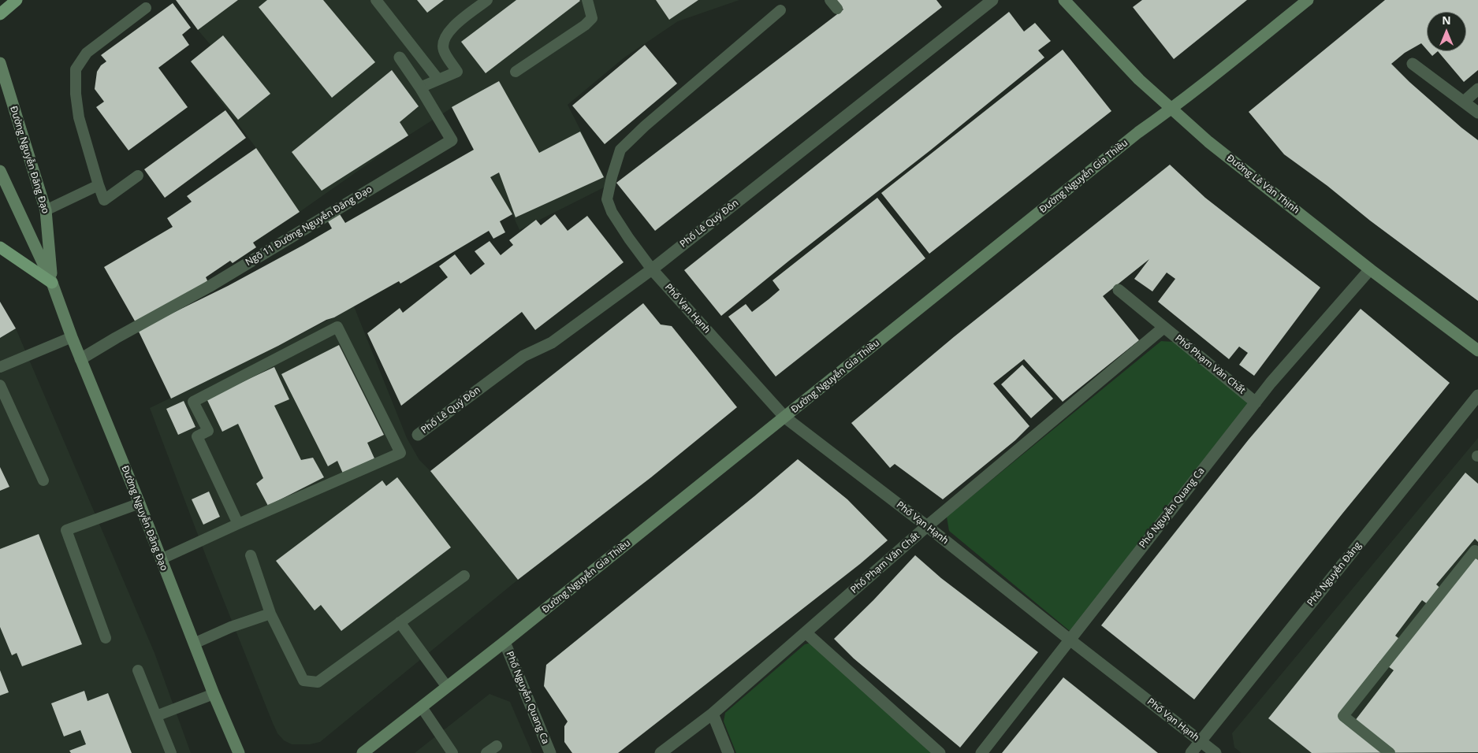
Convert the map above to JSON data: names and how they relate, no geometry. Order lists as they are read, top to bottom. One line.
{"streets":{"street":["Đường Nguyễn Đăng Đạo","Đường Nguyễn Gia Thiều","Đường Lê Văn Thịnh","Phố Lê Quý Đôn","Ngõ 11 Đường Nguyễn Đăng Đạo","Phố Vạn Hạnh","Phố Phạm Văn Chất","Phố Nguyễn Quang Ca","Phố Nguyễn Đăng"]},"crossings":[["Đường Nguyễn Đăng Đạo","Ngõ 11 Đường Nguyễn Đăng Đạo"],["Đường Nguyễn Gia Thiều","Đường Lê Văn Thịnh"],["Đường Nguyễn Gia Thiều","Phố Vạn Hạnh"],["Đường Nguyễn Gia Thiều","Phố Nguyễn Quang Ca"],["Đường Lê Văn Thịnh","Phố Nguyễn Quang Ca"],["Phố Lê Quý Đôn","Phố Vạn Hạnh"],["Phố Vạn Hạnh","Phố Phạm Văn Chất"],["Phố Vạn Hạnh","Phố Nguyễn Quang Ca"],["Phố Vạn Hạnh","Phố Nguyễn Đăng"],["Phố Phạm Văn Chất","Phố Nguyễn Quang Ca"]],"north":"top"}
